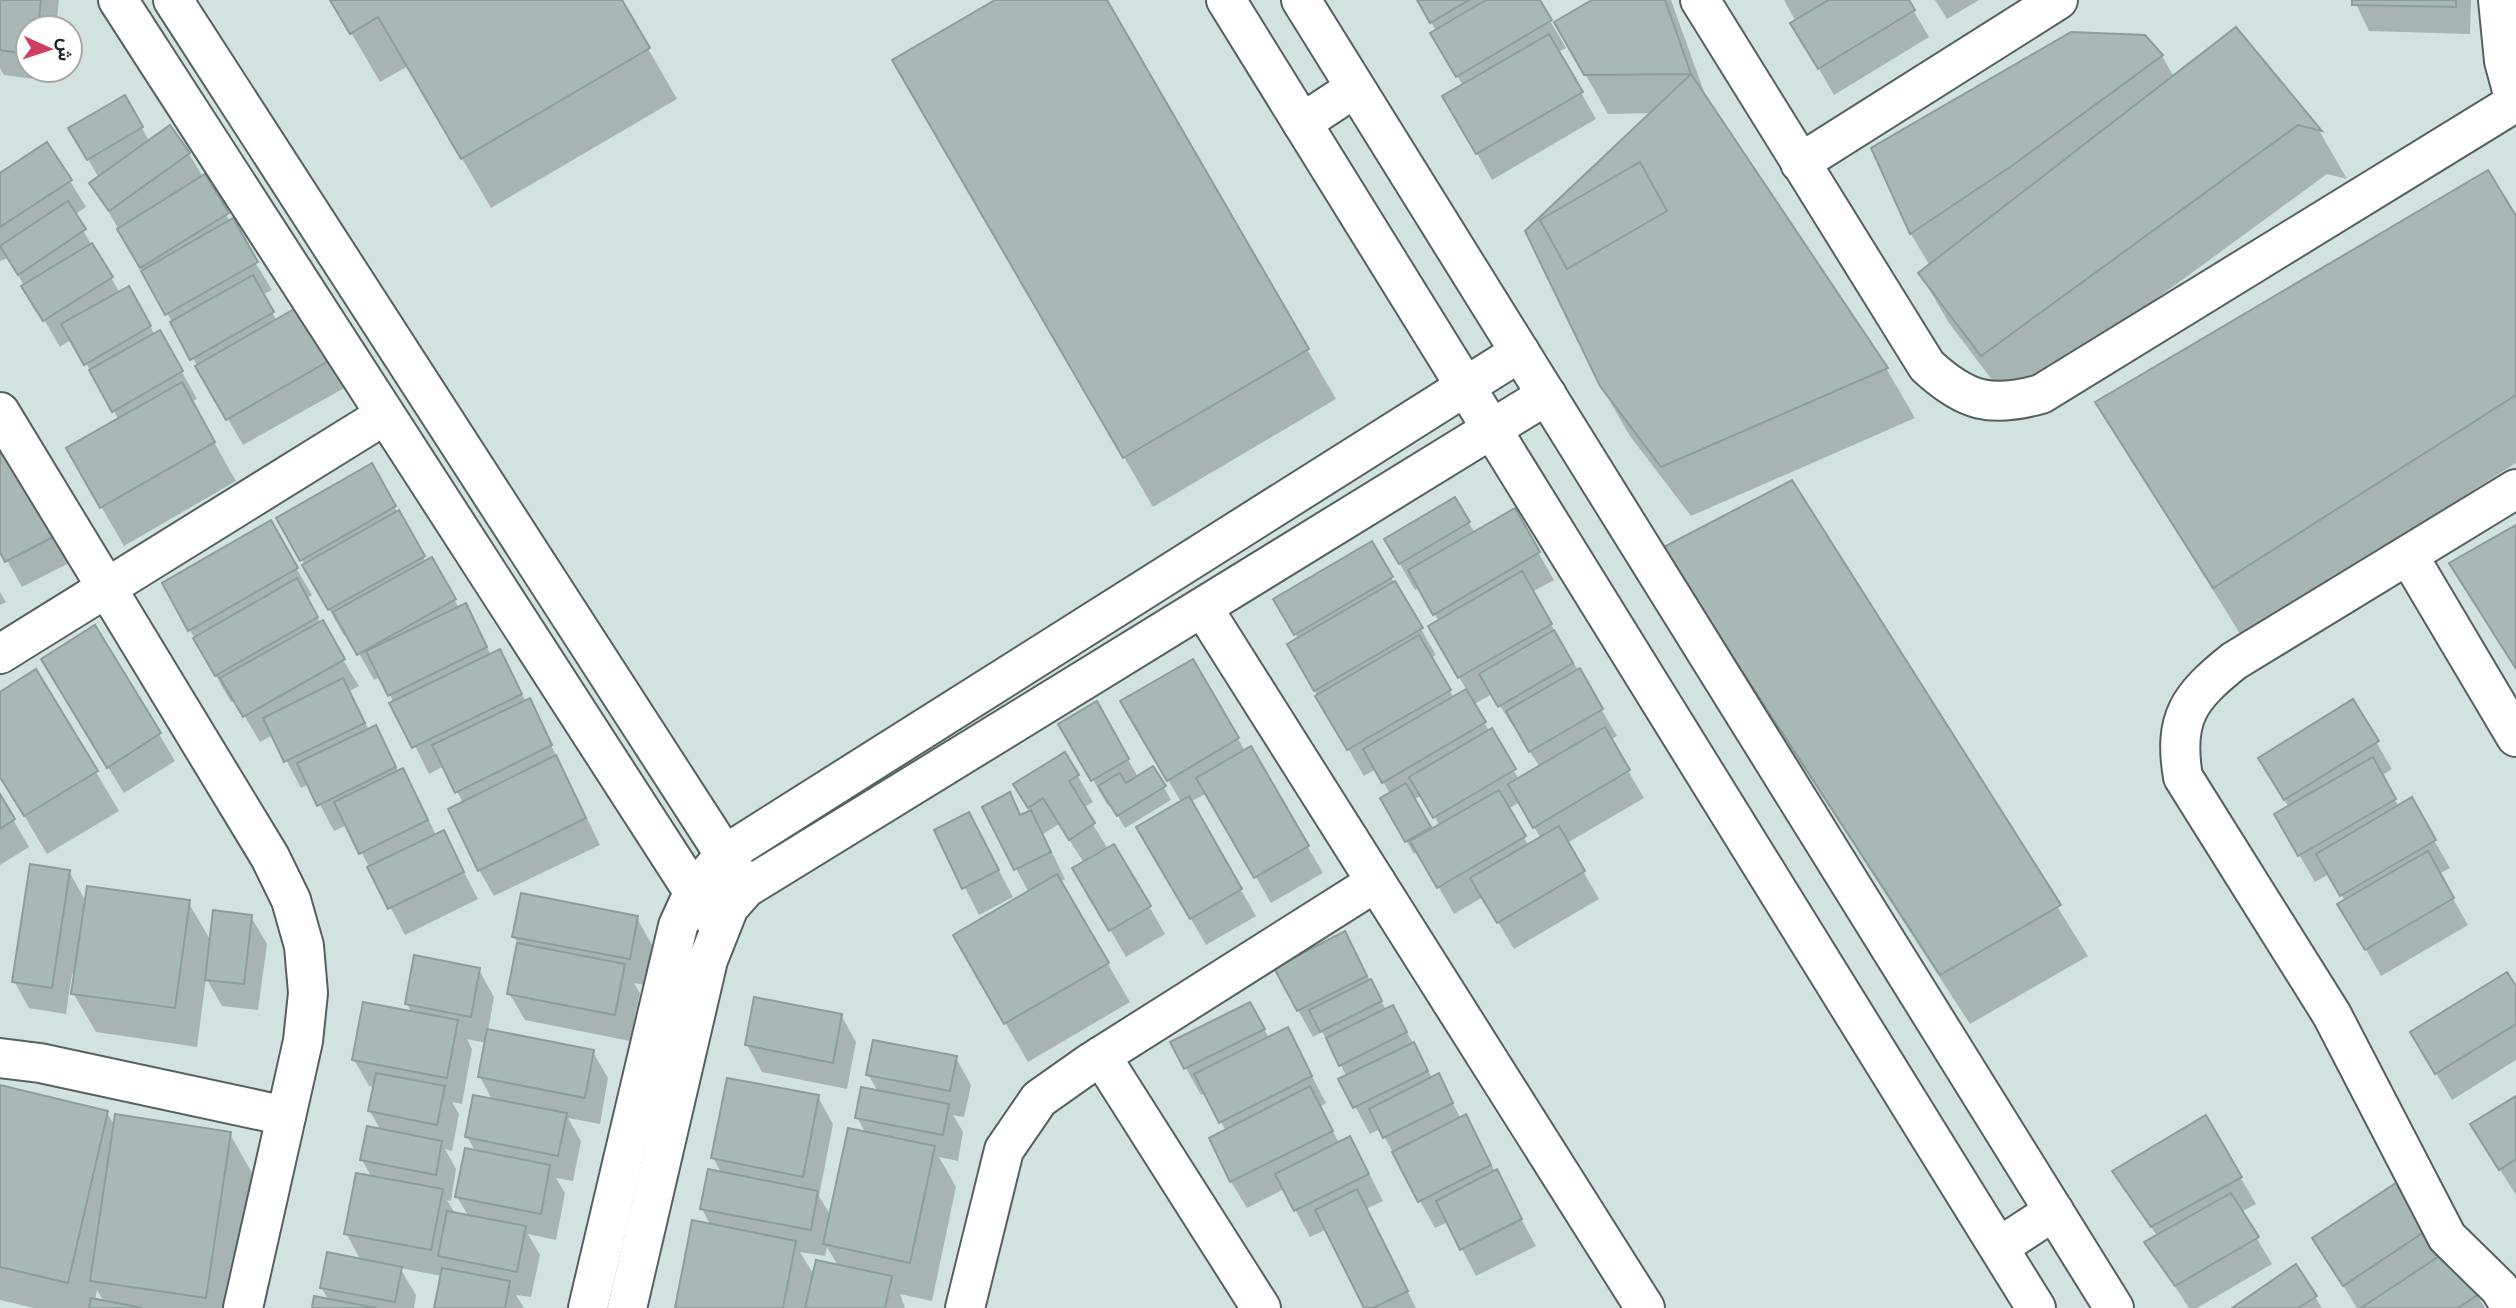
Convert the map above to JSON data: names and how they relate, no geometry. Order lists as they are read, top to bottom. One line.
{"north":"right"}
